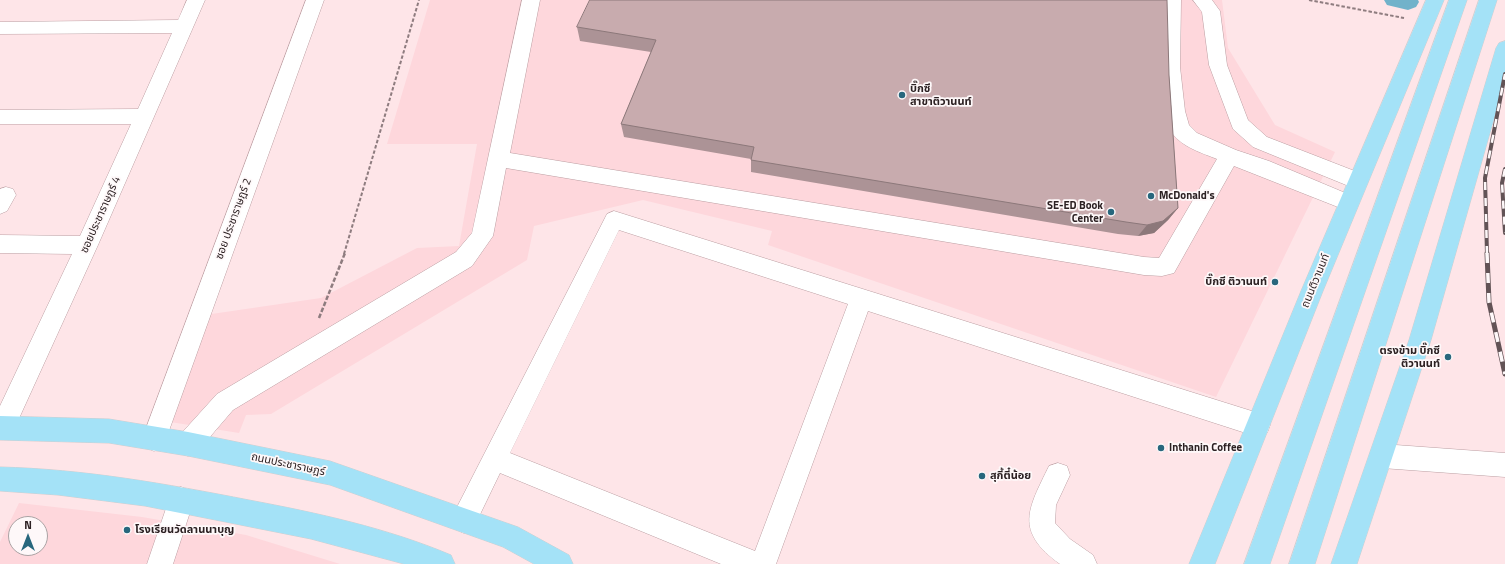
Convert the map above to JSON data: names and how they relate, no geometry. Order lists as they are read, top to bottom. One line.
{"streets":{"main road":["ถนนติวานนท์","ถนนประชาราษฎร์"],"street":["ซอยประชาราษฎร์ 4","ซอย ประชาราษฎร์ 2"]},"crossings":[["ซอยประชาราษฎร์ 4","ถนนประชาราษฎร์"],["ซอย ประชาราษฎร์ 2","ถนนประชาราษฎร์"]],"places":["บิ๊กซี สาขาติวานนท์","McDonald's","SE-ED Book Center","บิ๊กซี ติวานนท์","ตรงข้าม บิ๊กซี ติวานนท์","Inthanin Coffee","สุกี้ตี๋น้อย","โรงเรียนวัดลานนาบุญ"],"north":"top"}
